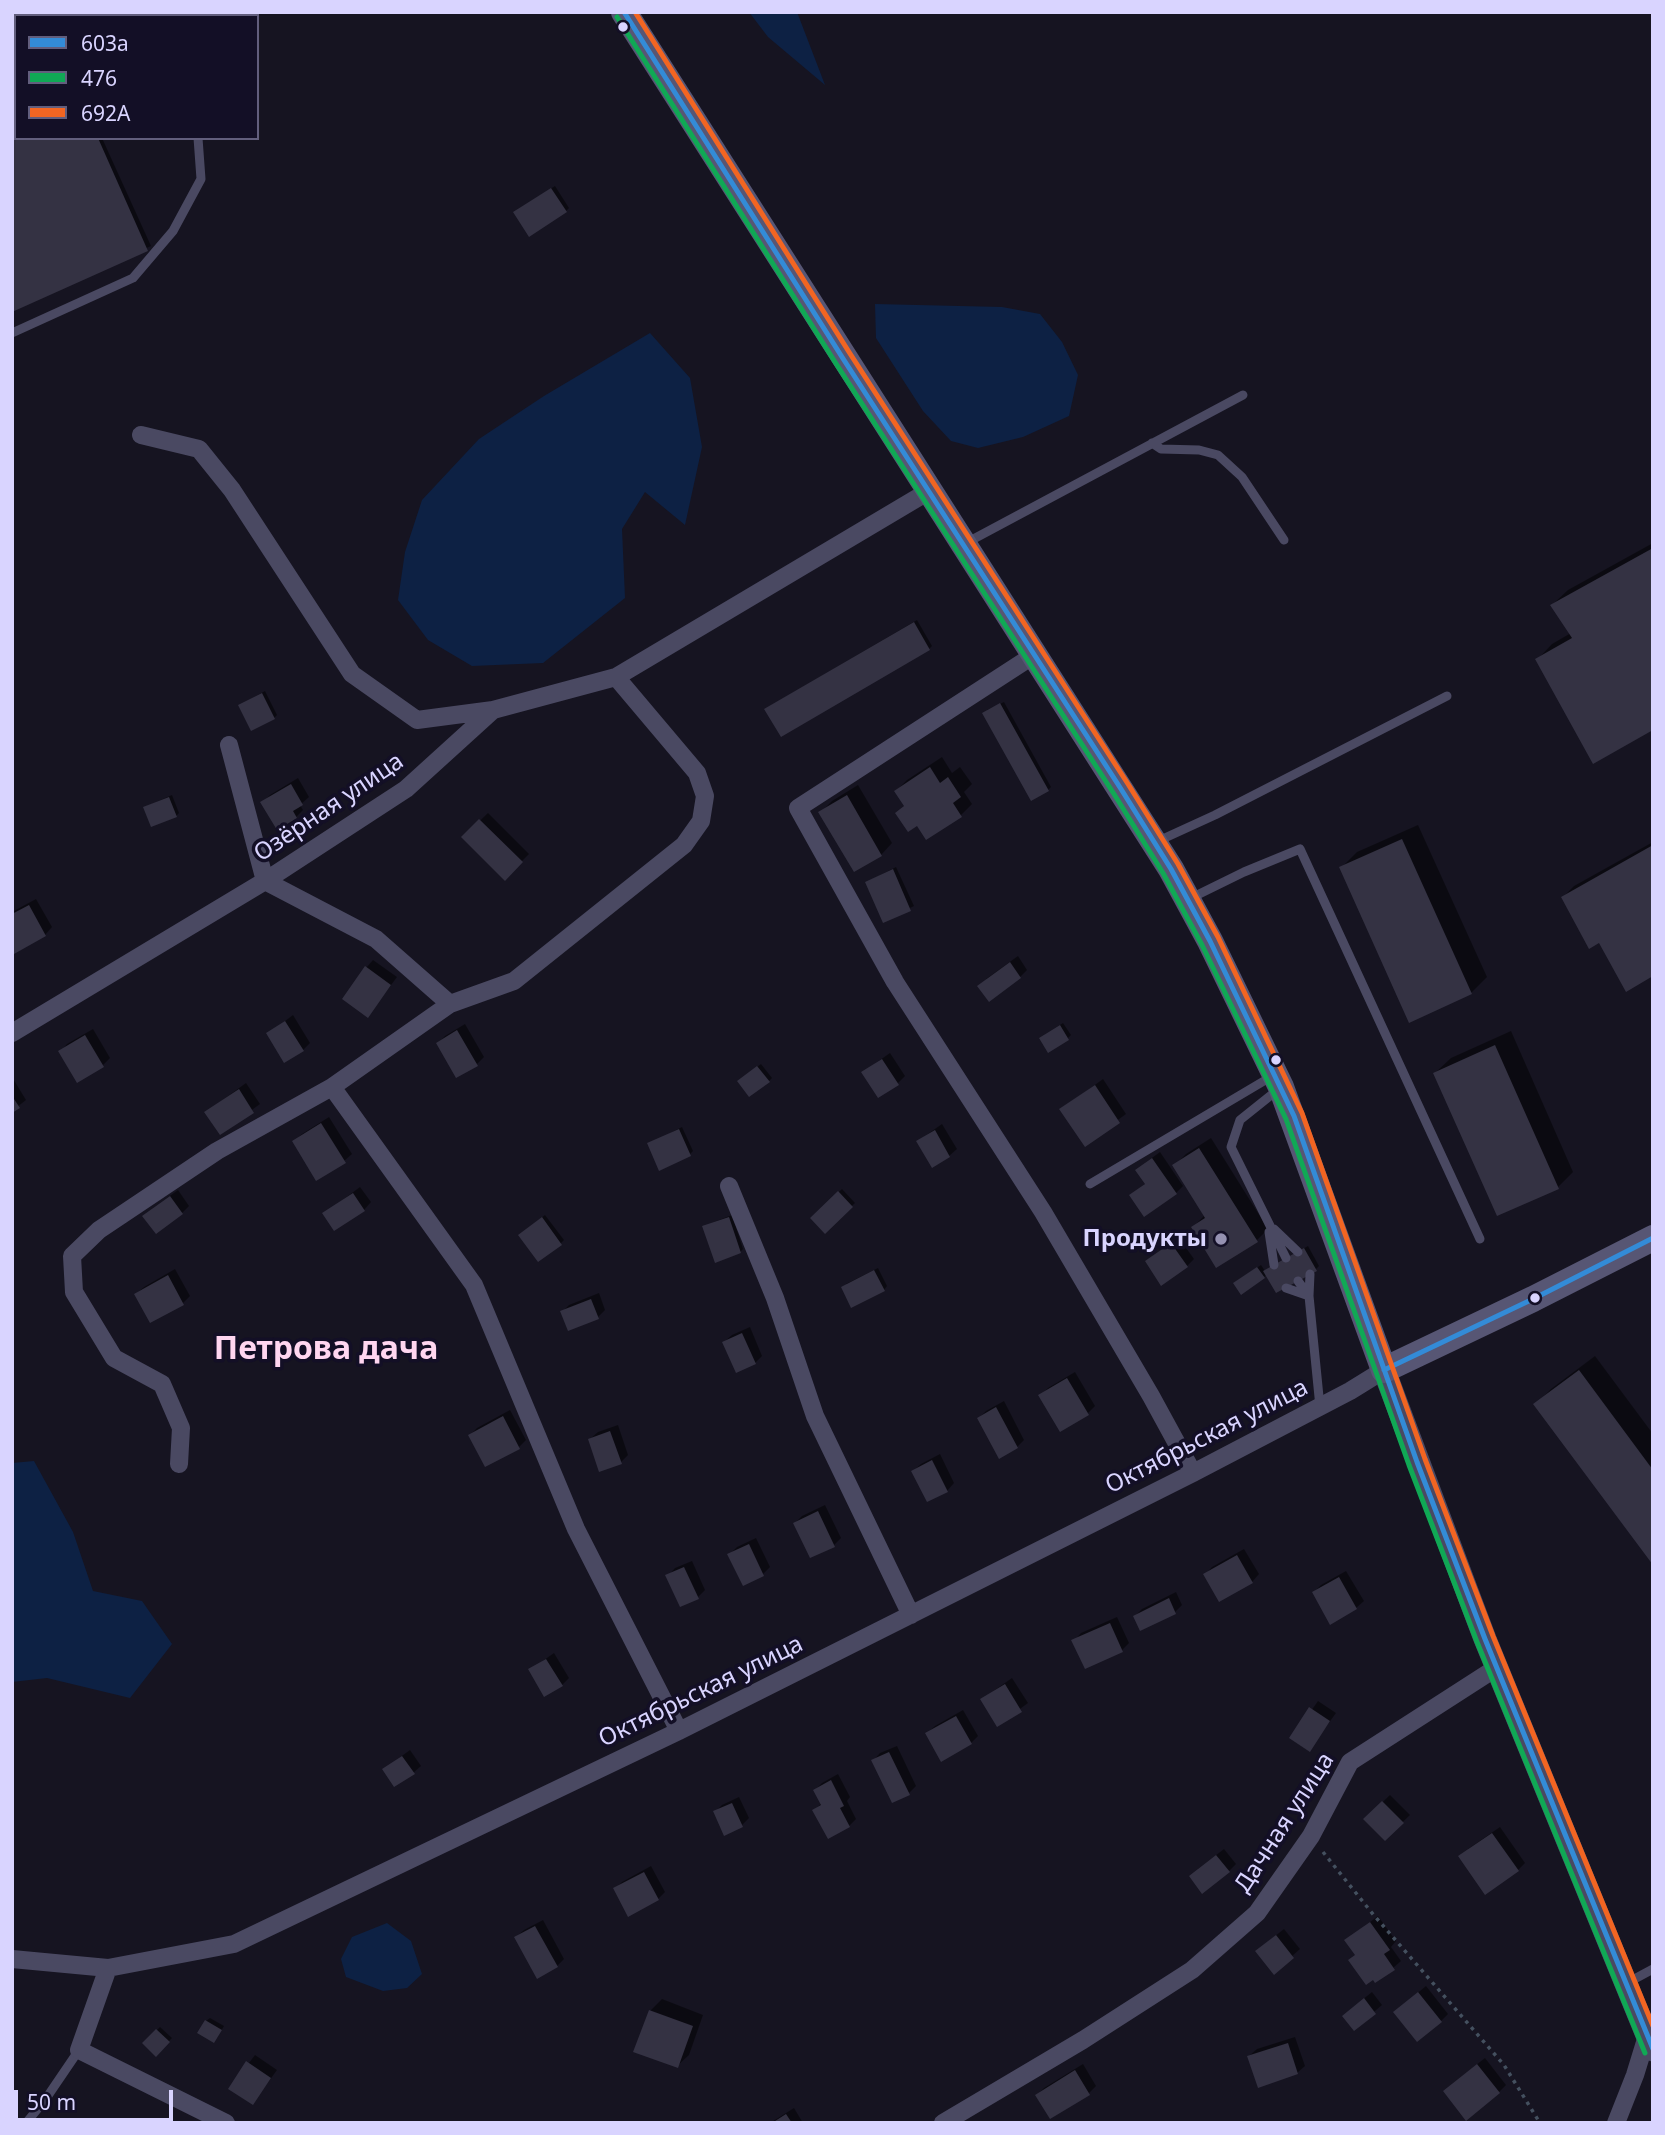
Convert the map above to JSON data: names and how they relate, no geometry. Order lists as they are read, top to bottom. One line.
{"streets":{"street":["Озёрная улица","Октябрьская улица","Дачная улица"]},"districts":["Петрова дача"],"places":["Продукты"],"lines":["transit line 603а","transit line 692А","transit line 476"],"legend":["603а","476","692А"],"scale_bar":"50 m"}
